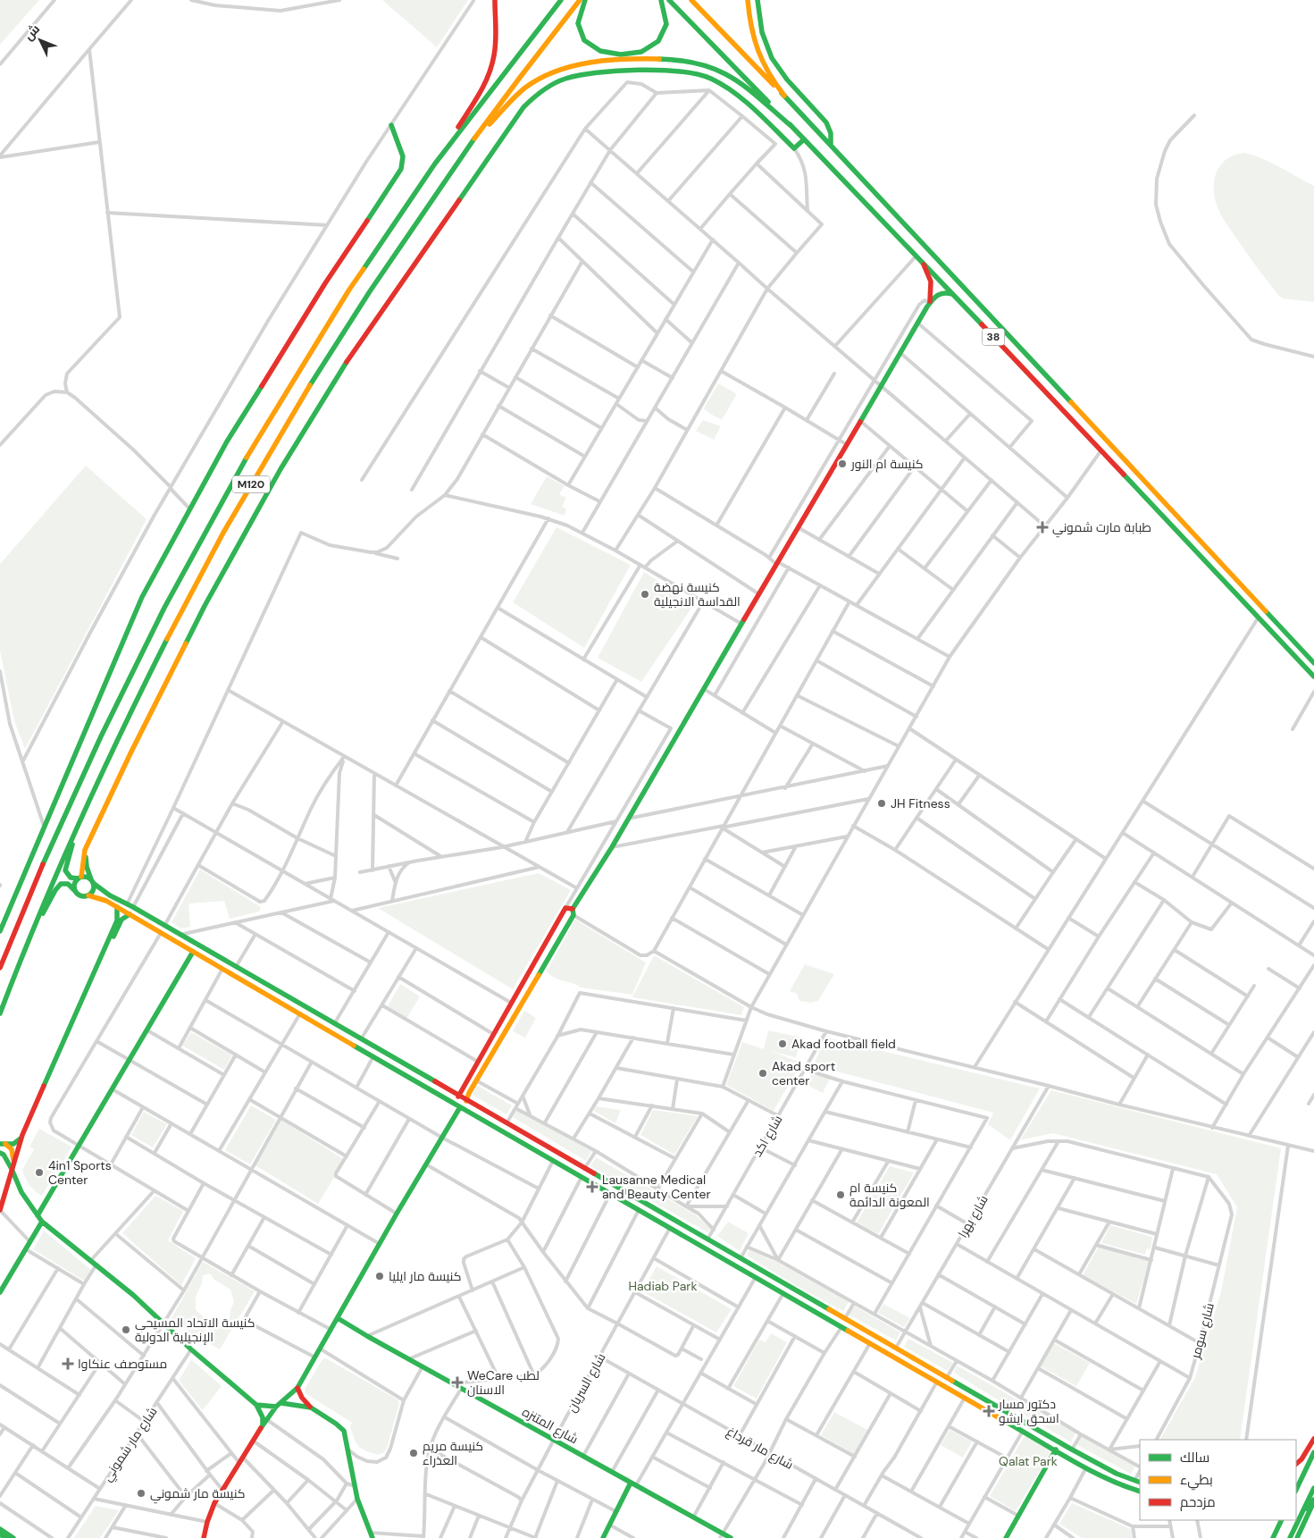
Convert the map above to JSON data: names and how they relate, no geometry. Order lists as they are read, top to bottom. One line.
{"streets":{"main road":["38","M120","شارع المتنزه"],"street":["شارع اكد","شارع بهرا","شارع سومر","شارع السريان","شارع مار شموني","شارع مار قرداغ"]},"crossings":[["شارع السريان","شارع المتنزه"],["شارع السريان","شارع مار قرداغ"]],"parks":["Hadiab Park","Qalat Park"],"places":{"other":["كنيسة ام النور","كنيسة نهضة القداسة الانجيلية","JH Fitness","Akad football field","Akad sport center","4in1 Sports Center","كنيسة ام المعونة الدائمة","كنيسة مار ايليا","كنيسة الاتحاد المسيحي الإنجيلية الدولية","كنيسة مريم العذراء","كنيسة مار شموني"],"health":["طبابة مارت شموني","Lausanne Medical and Beauty Center","مستوصف عنكاوا","WeCare لطب الاسنان","دكتور مسار اسحق ايشو"]},"legend":["سالك","بطيء","مزدحم"],"north":"top left"}
